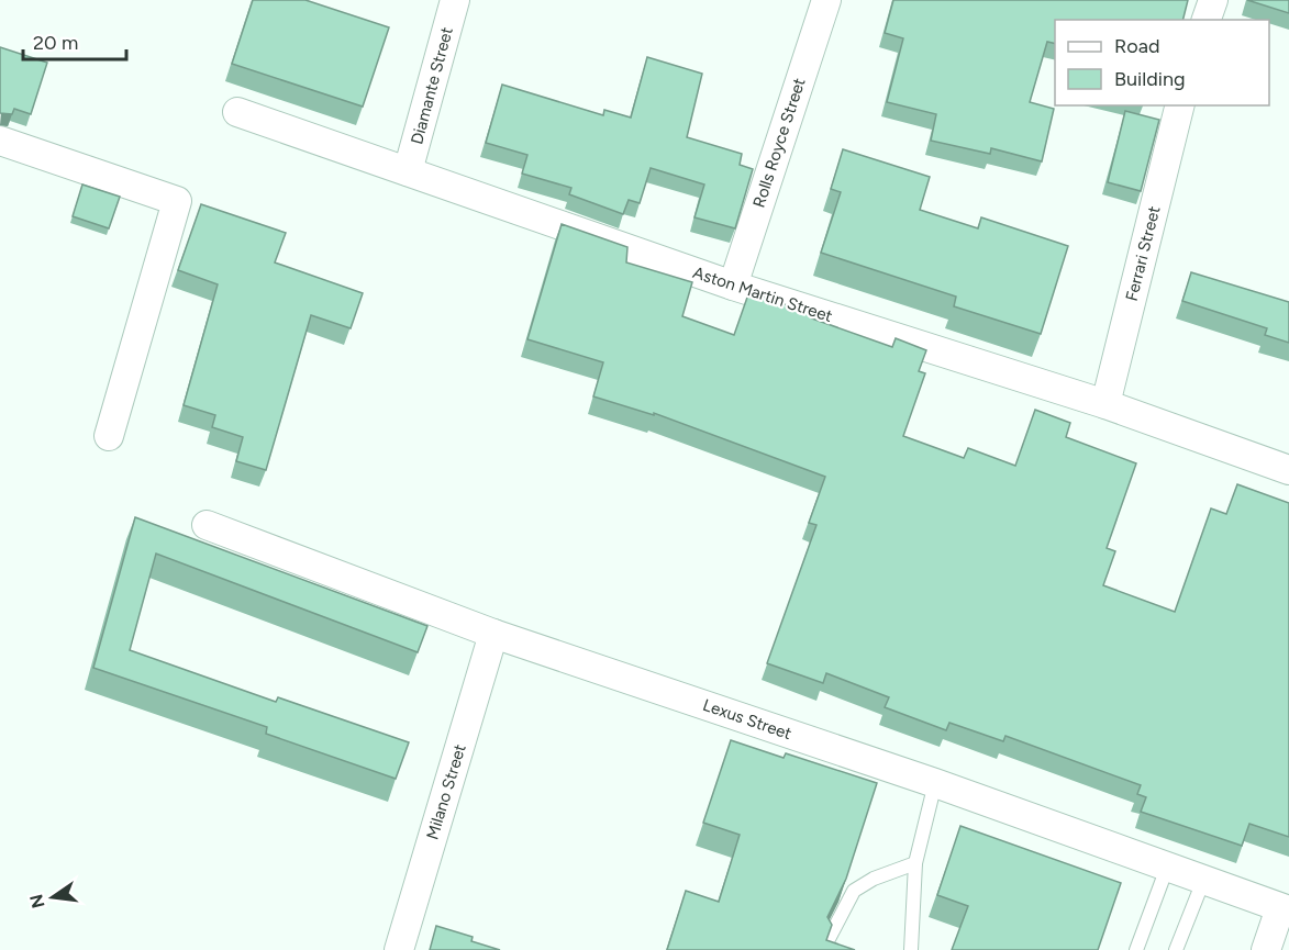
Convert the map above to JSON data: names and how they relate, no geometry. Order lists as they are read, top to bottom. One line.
{"streets":{"street":["Diamante Street","Rolls Royce Street","Ferrari Street","Aston Martin Street","Lexus Street","Milano Street"]},"crossings":[["Diamante Street","Aston Martin Street"],["Rolls Royce Street","Aston Martin Street"],["Ferrari Street","Aston Martin Street"],["Lexus Street","Milano Street"]],"legend":["Road","Building"],"scale_bar":"20 m","north":"left"}
